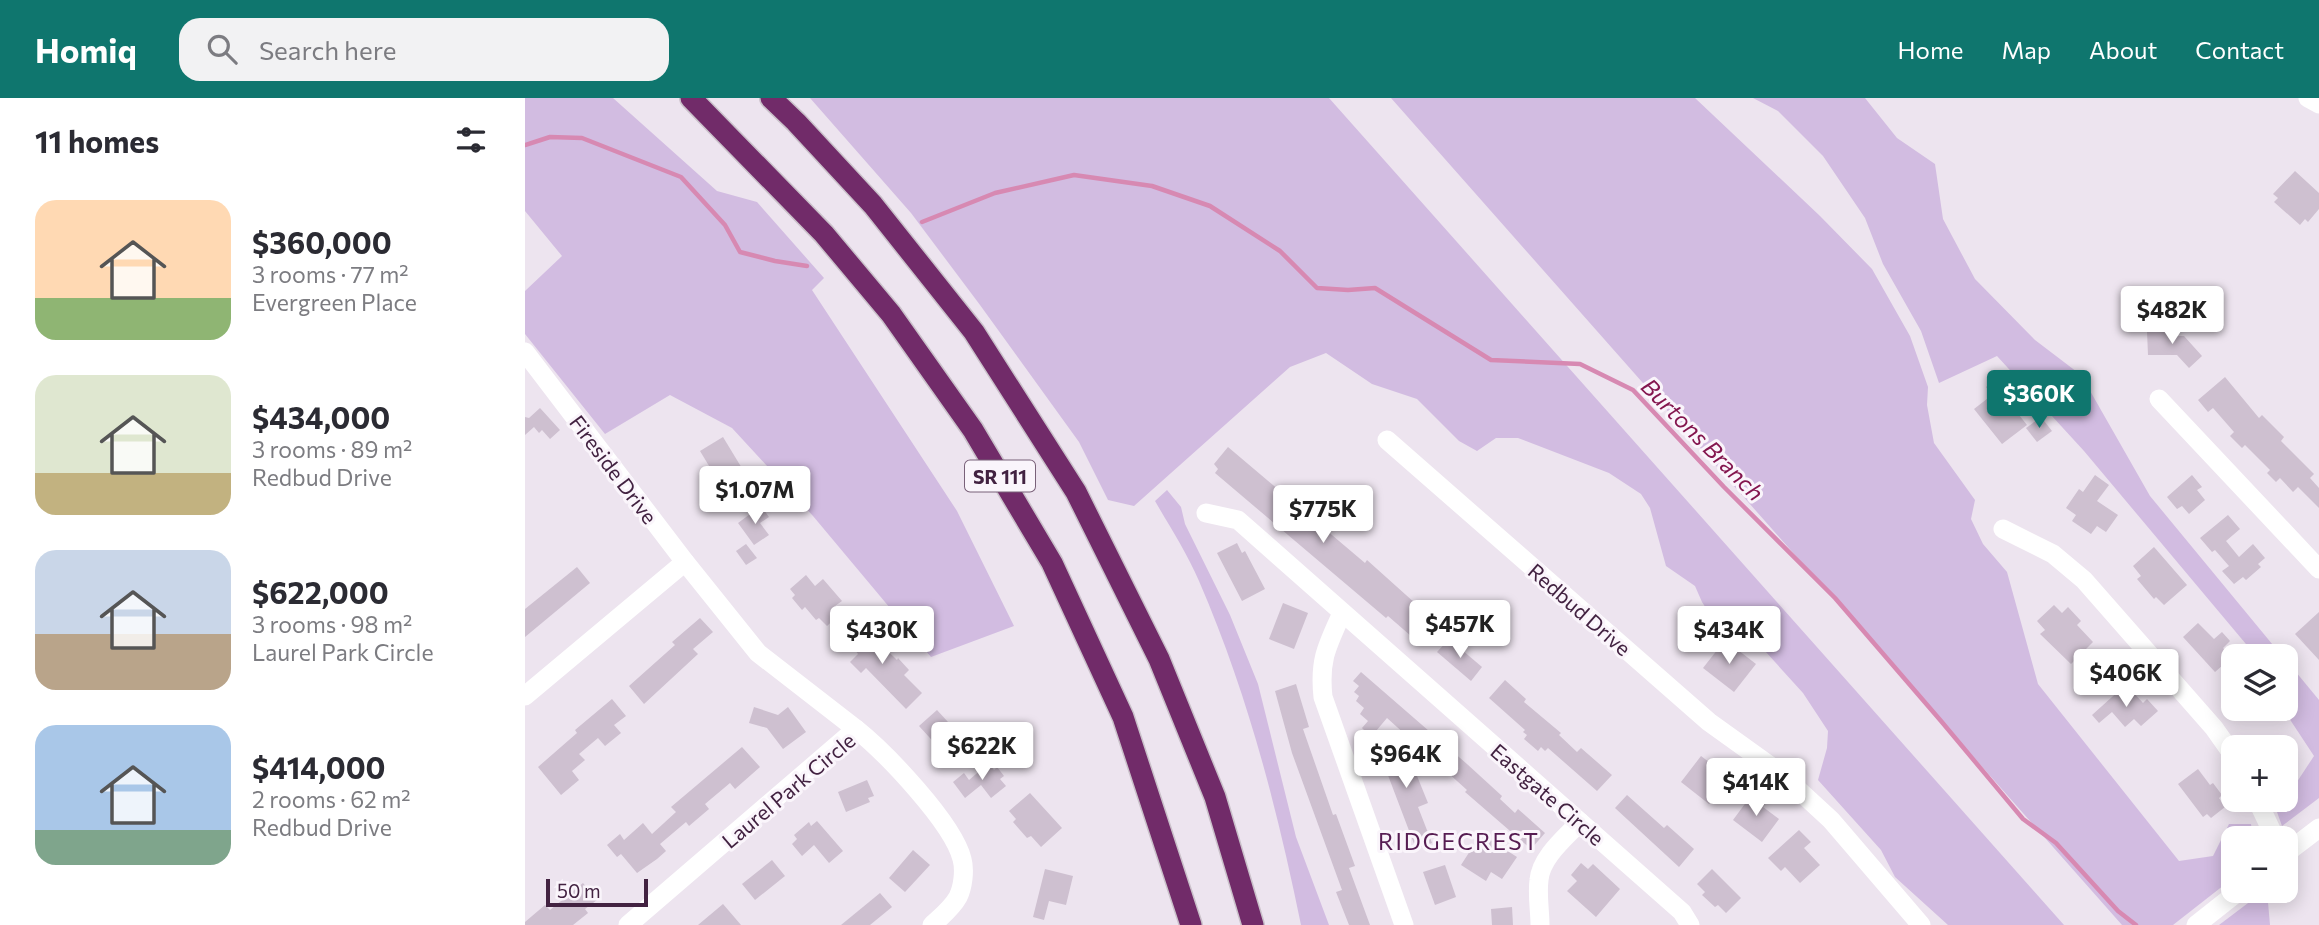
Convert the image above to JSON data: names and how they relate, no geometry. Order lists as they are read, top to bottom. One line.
{"streets":{"highway":["SR 111"],"street":["Fireside Drive","Redbud Drive","Laurel Park Circle","Eastgate Circle"]},"crossings":[["Fireside Drive","Laurel Park Circle"]],"districts":["RIDGECREST"],"water":["Burtons Branch"],"scale_bar":"50 m","page":{"header":"Homiq","search":"Search here","nav":["Home","Map","About","Contact"],"heading":"11 homes","list":[{"name":"$360,000","note":"3 rooms · 77 m² · Evergreen Place"},{"name":"$434,000","note":"3 rooms · 89 m² · Redbud Drive"},{"name":"$622,000","note":"3 rooms · 98 m² · Laurel Park Circle"},{"name":"$414,000","note":"2 rooms · 62 m² · Redbud Drive"}],"price":["$482K","$360K","$1.07M","$775K","$457K","$430K","$434K","$406K","$622K","$964K","$414K"],"map_buttons":["+","−"],"scale":"50 m"}}
